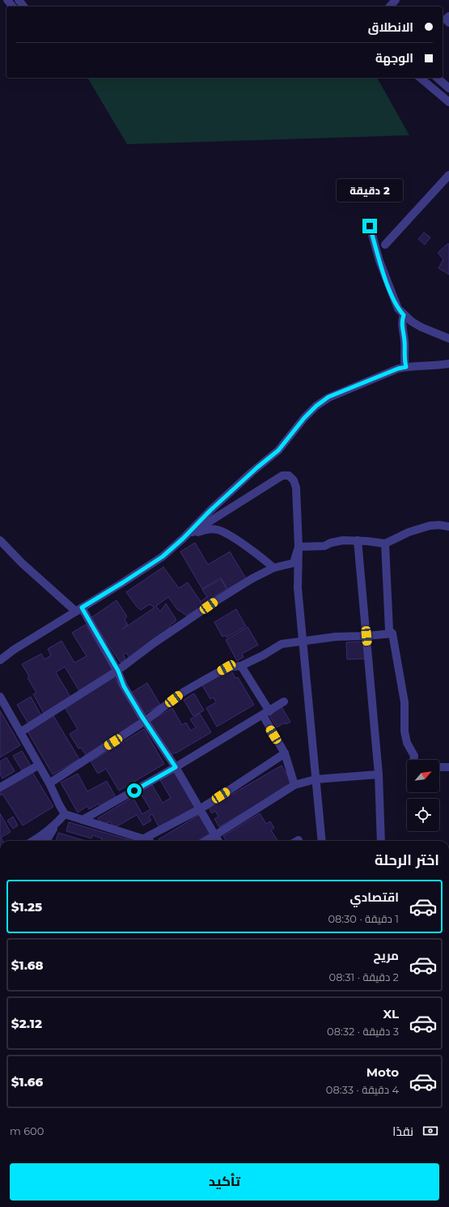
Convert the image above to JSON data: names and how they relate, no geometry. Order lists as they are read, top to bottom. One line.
{"north":"top right","page":{"banner":["الانطلاق","الوجهة"],"bubble":"2 دقيقة","heading":"اختر الرحلة","list":[{"name":"اقتصادي","note":"1 دقيقة · 08:30","value":"$1.25"},{"name":"مريح","note":"2 دقيقة · 08:31","value":"$1.68"},{"name":"XL","note":"3 دقيقة · 08:32","value":"$2.12"},{"name":"Moto","note":"4 دقيقة · 08:33","value":"$1.66"}],"pay":["نقدًا","600 m"],"buttons":"تأكيد"}}
